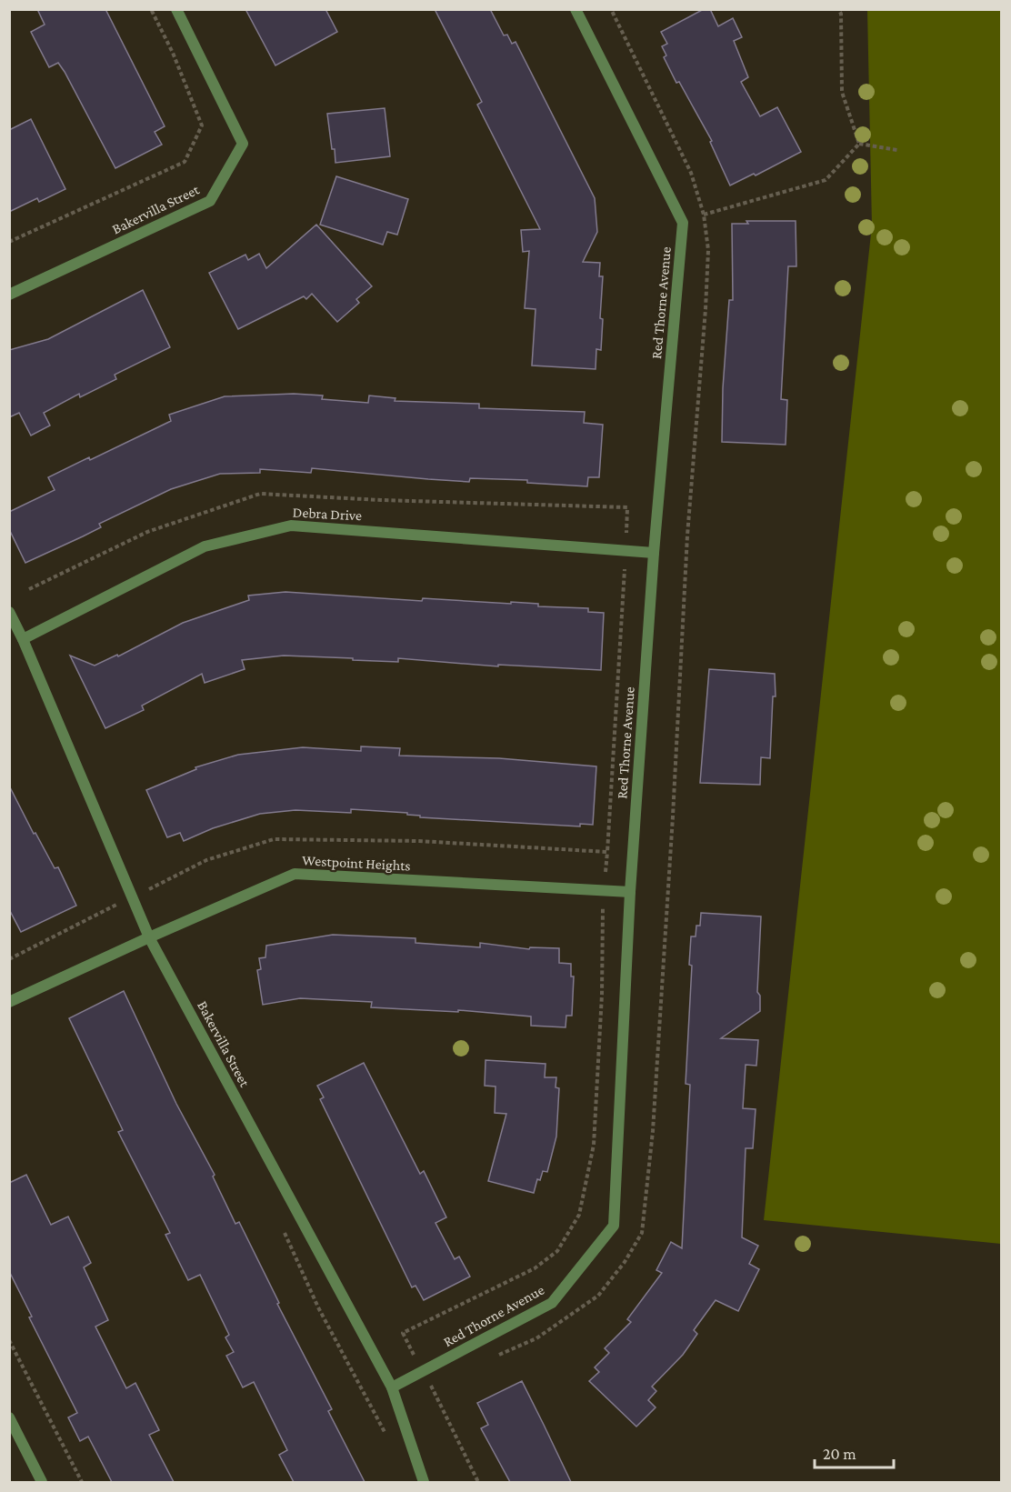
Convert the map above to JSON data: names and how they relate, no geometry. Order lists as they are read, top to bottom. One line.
{"streets":{"street":["Bakervilla Street","Red Thorne Avenue","Debra Drive","Westpoint Heights"]},"crossings":[["Bakervilla Street","Red Thorne Avenue"],["Bakervilla Street","Debra Drive"],["Bakervilla Street","Westpoint Heights"],["Red Thorne Avenue","Debra Drive"],["Red Thorne Avenue","Westpoint Heights"]],"scale_bar":"20 m"}
